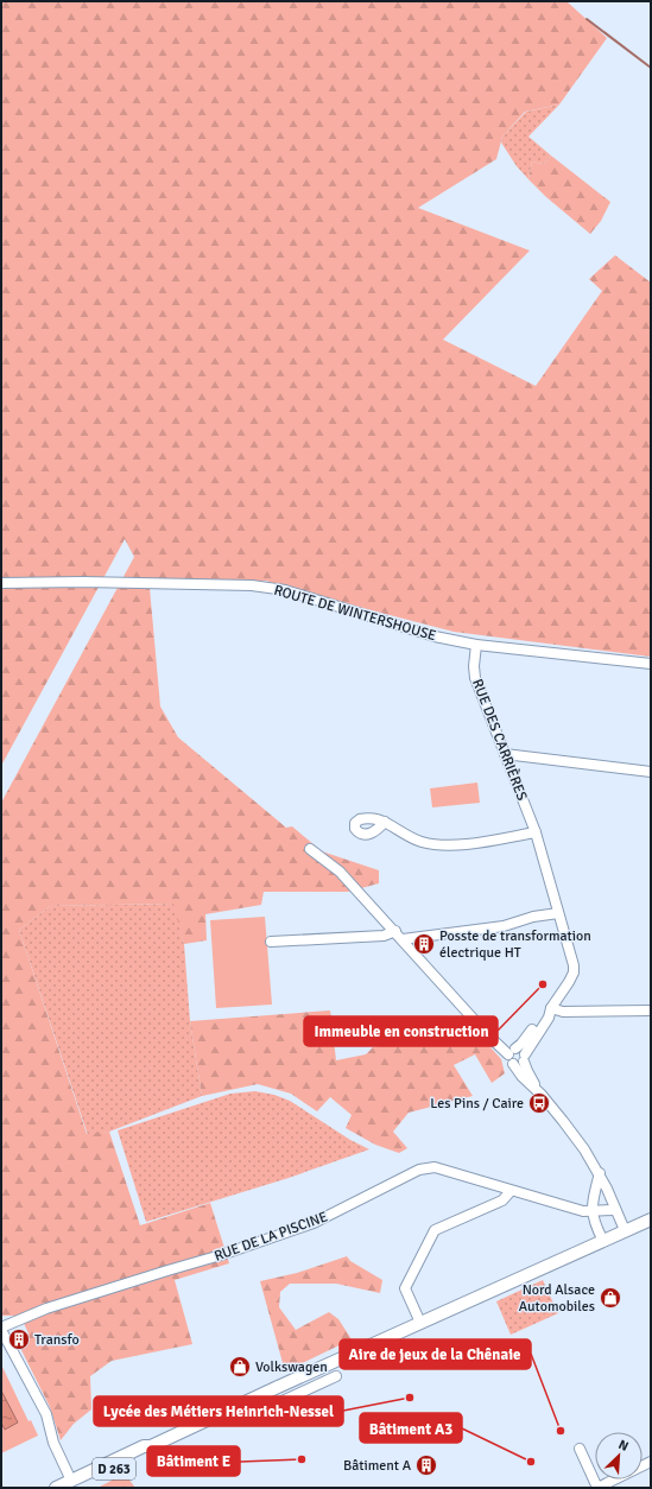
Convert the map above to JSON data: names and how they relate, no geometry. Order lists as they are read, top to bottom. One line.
{"streets":{"main road":["D 263"],"street":["ROUTE DE WINTERSHOUSE","RUE DES CARRIÈRES","RUE DE LA PISCINE"]},"crossings":[["ROUTE DE WINTERSHOUSE","RUE DES CARRIÈRES"],["RUE DE LA PISCINE","D 263"]],"places":{"building":["Posste de transformation électrique HT","Transfo","Bâtiment A"],"other":["Immeuble en construction","Lycée des Métiers Heinrich-Nessel","Aire de jeux de la Chênaie","Bâtiment E","Bâtiment A3"],"bus stop":["Les Pins / Caire"],"shop":["Nord Alsace Automobiles","Volkswagen"]},"north":"top right"}
